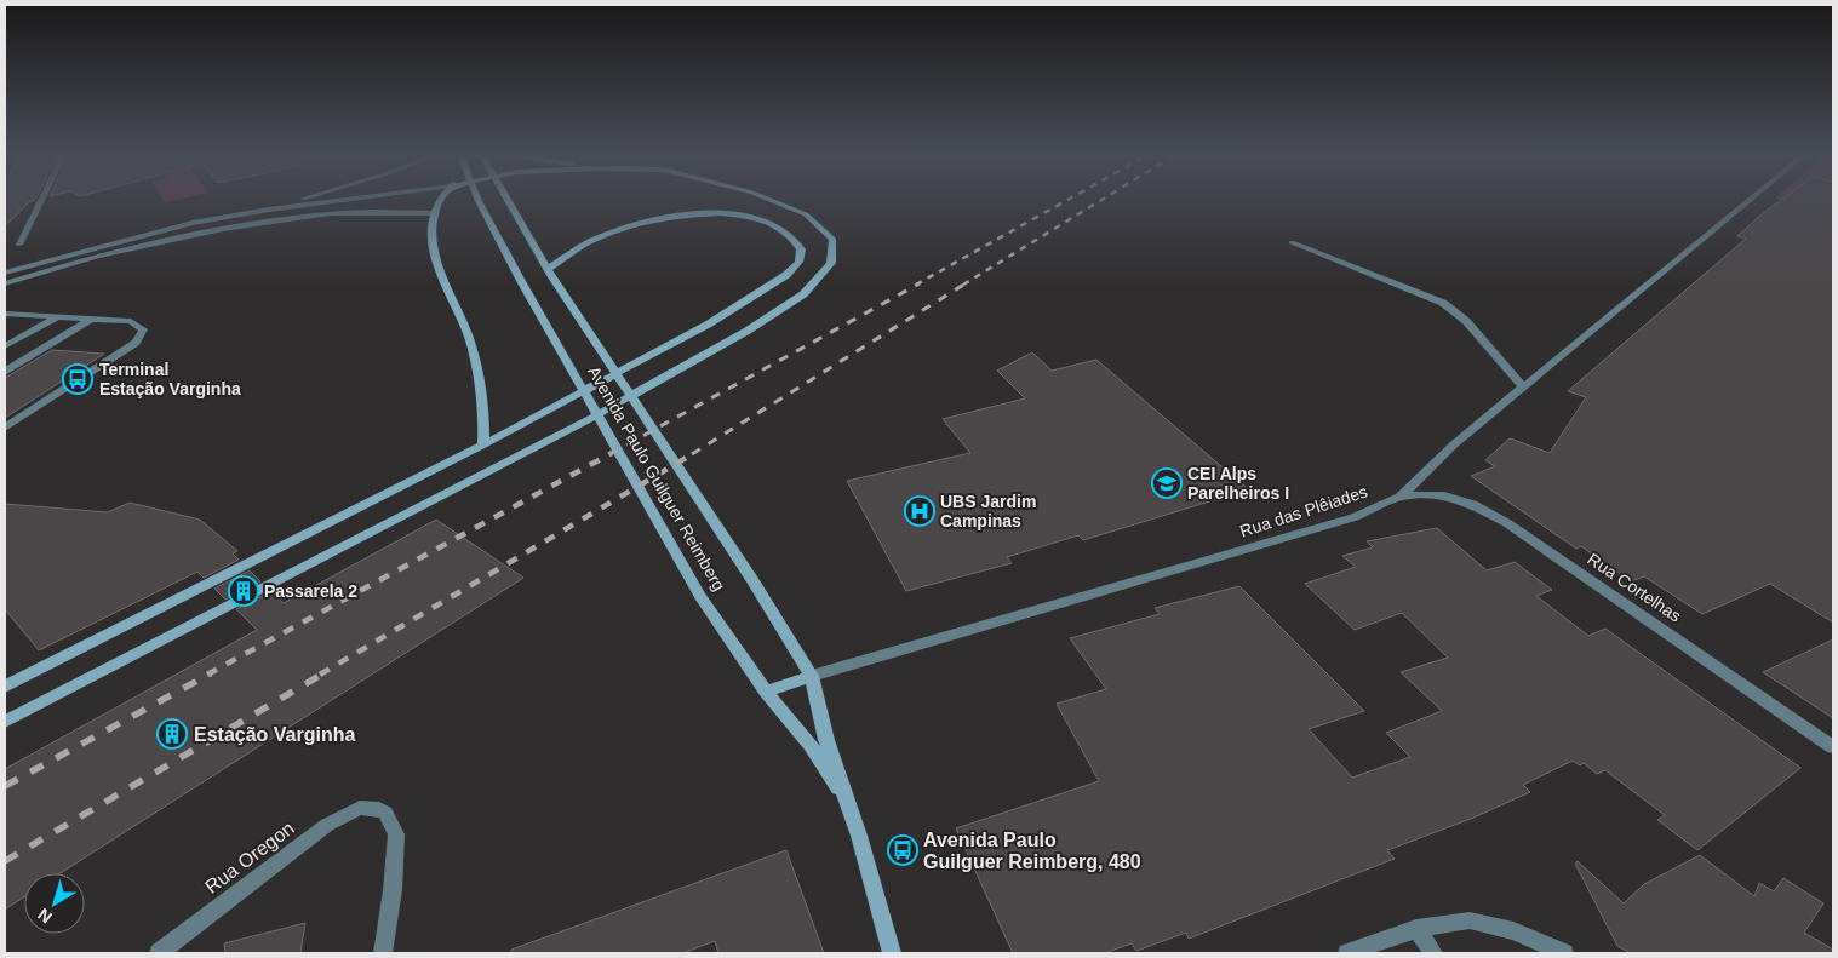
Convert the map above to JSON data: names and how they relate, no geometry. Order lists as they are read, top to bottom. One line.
{"streets":{"main road":["Avenida Paulo Guilguer Reimberg"],"street":["Rua das Plêiades","Rua Cortelhas","Rua Oregon"]},"crossings":[["Avenida Paulo Guilguer Reimberg","Rua das Plêiades"],["Rua das Plêiades","Rua Cortelhas"]],"places":{"bus stop":["Terminal Estação Varginha","Avenida Paulo Guilguer Reimberg, 480"],"school or university":["CEI Alps Parelheiros I"],"hospital":["UBS Jardim Campinas"],"building":["Passarela 2","Estação Varginha"]},"north":"bottom left"}
